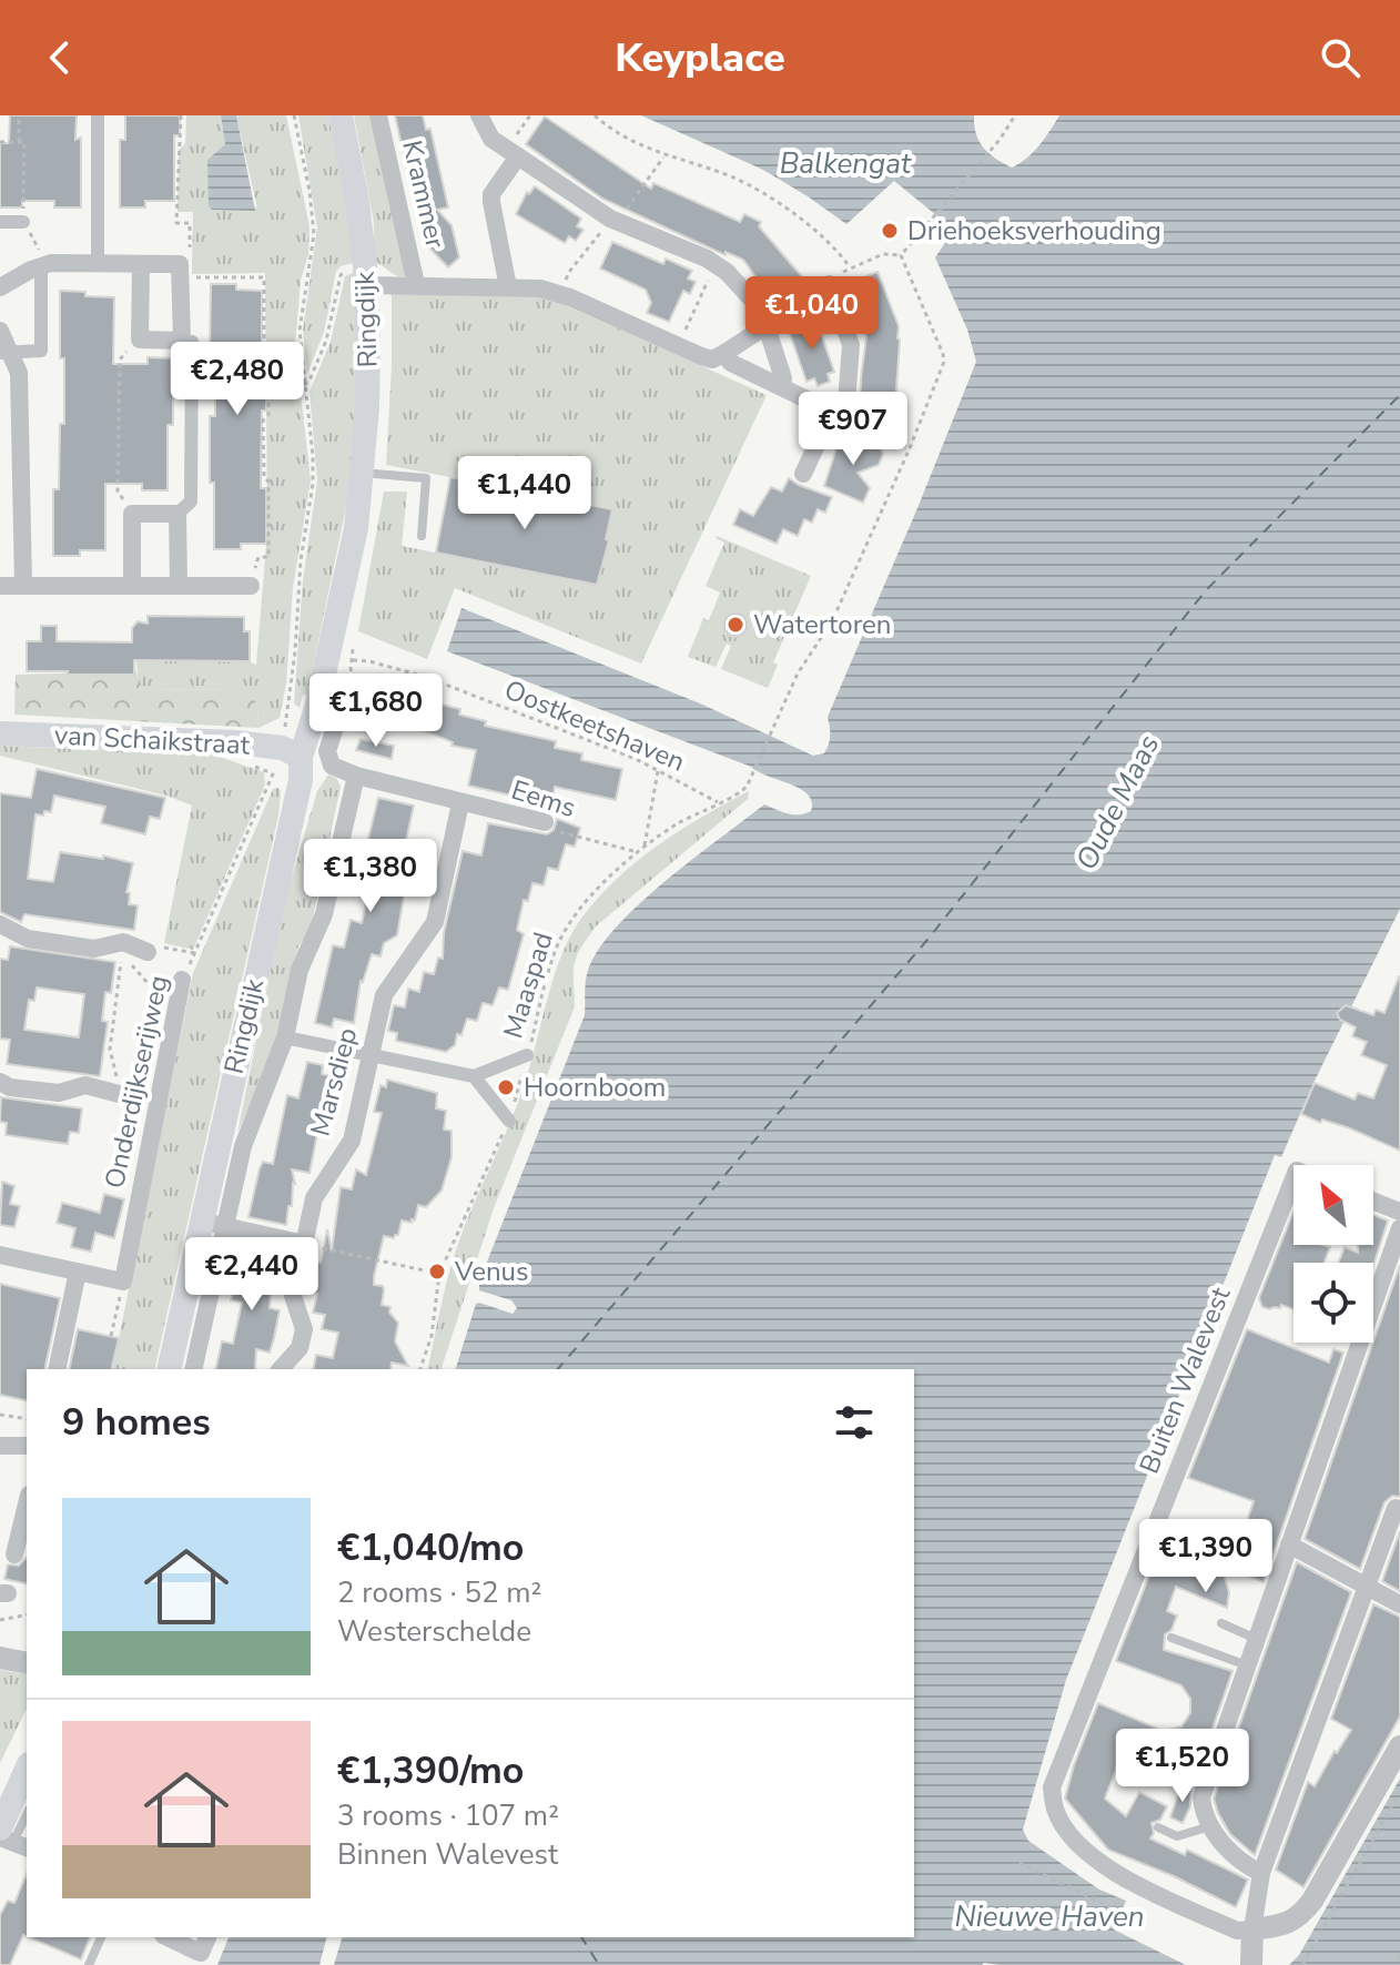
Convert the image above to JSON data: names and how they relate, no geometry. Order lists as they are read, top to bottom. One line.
{"streets":{"main road":["Ringdijk","van Schaikstraat"],"street":["Krammer","Eems","Onderdijkserijweg","Marsdiep","Buiten Walevest"],"path":["Oostkeetshaven","Maaspad"]},"crossings":[["Ringdijk","van Schaikstraat"],["Ringdijk","Eems"],["Ringdijk","Onderdijkserijweg"],["Oostkeetshaven","Maaspad"],["van Schaikstraat","Onderdijkserijweg"],["Eems","Maaspad"],["Eems","Marsdiep"]],"water":["Balkengat","Oude Maas","Nieuwe Haven"],"places":["Driehoeksverhouding","Watertoren","Hoornboom","Venus"],"north":"top left","page":{"header":"Keyplace","price":["€1,040","€2,480","€907","€1,440","€1,680","€1,380","€2,440","€1,390","€1,520"],"heading":"9 homes","list":[{"name":"€1,040/mo","note":"2 rooms · 52 m² · Westerschelde"},{"name":"€1,390/mo","note":"3 rooms · 107 m² · Binnen Walevest"}]}}
